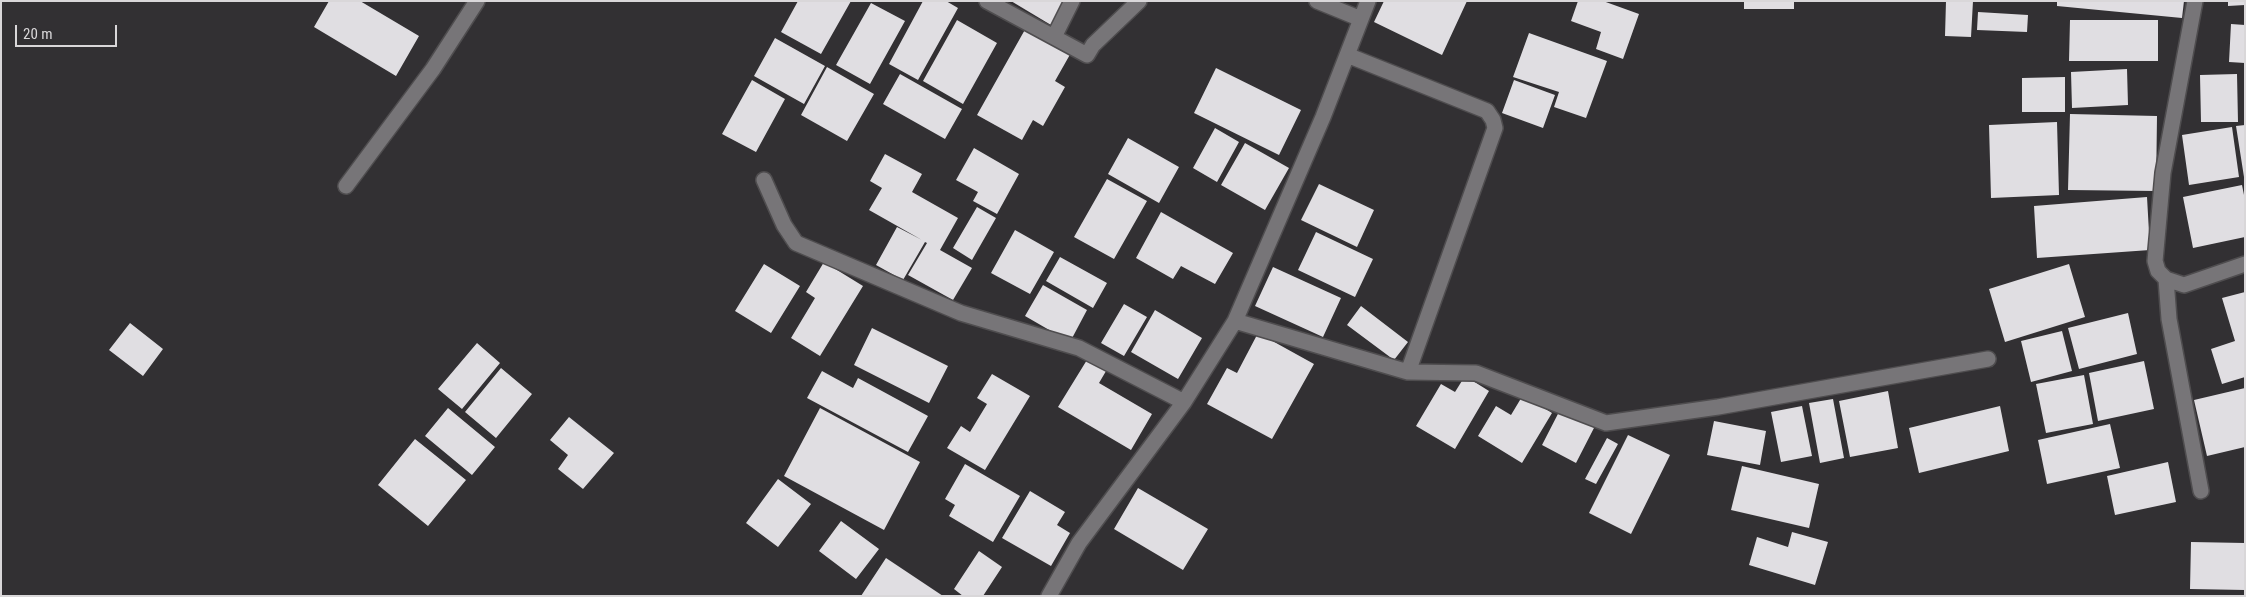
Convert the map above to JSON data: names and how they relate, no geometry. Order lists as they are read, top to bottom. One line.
{"scale_bar":"20 m"}
